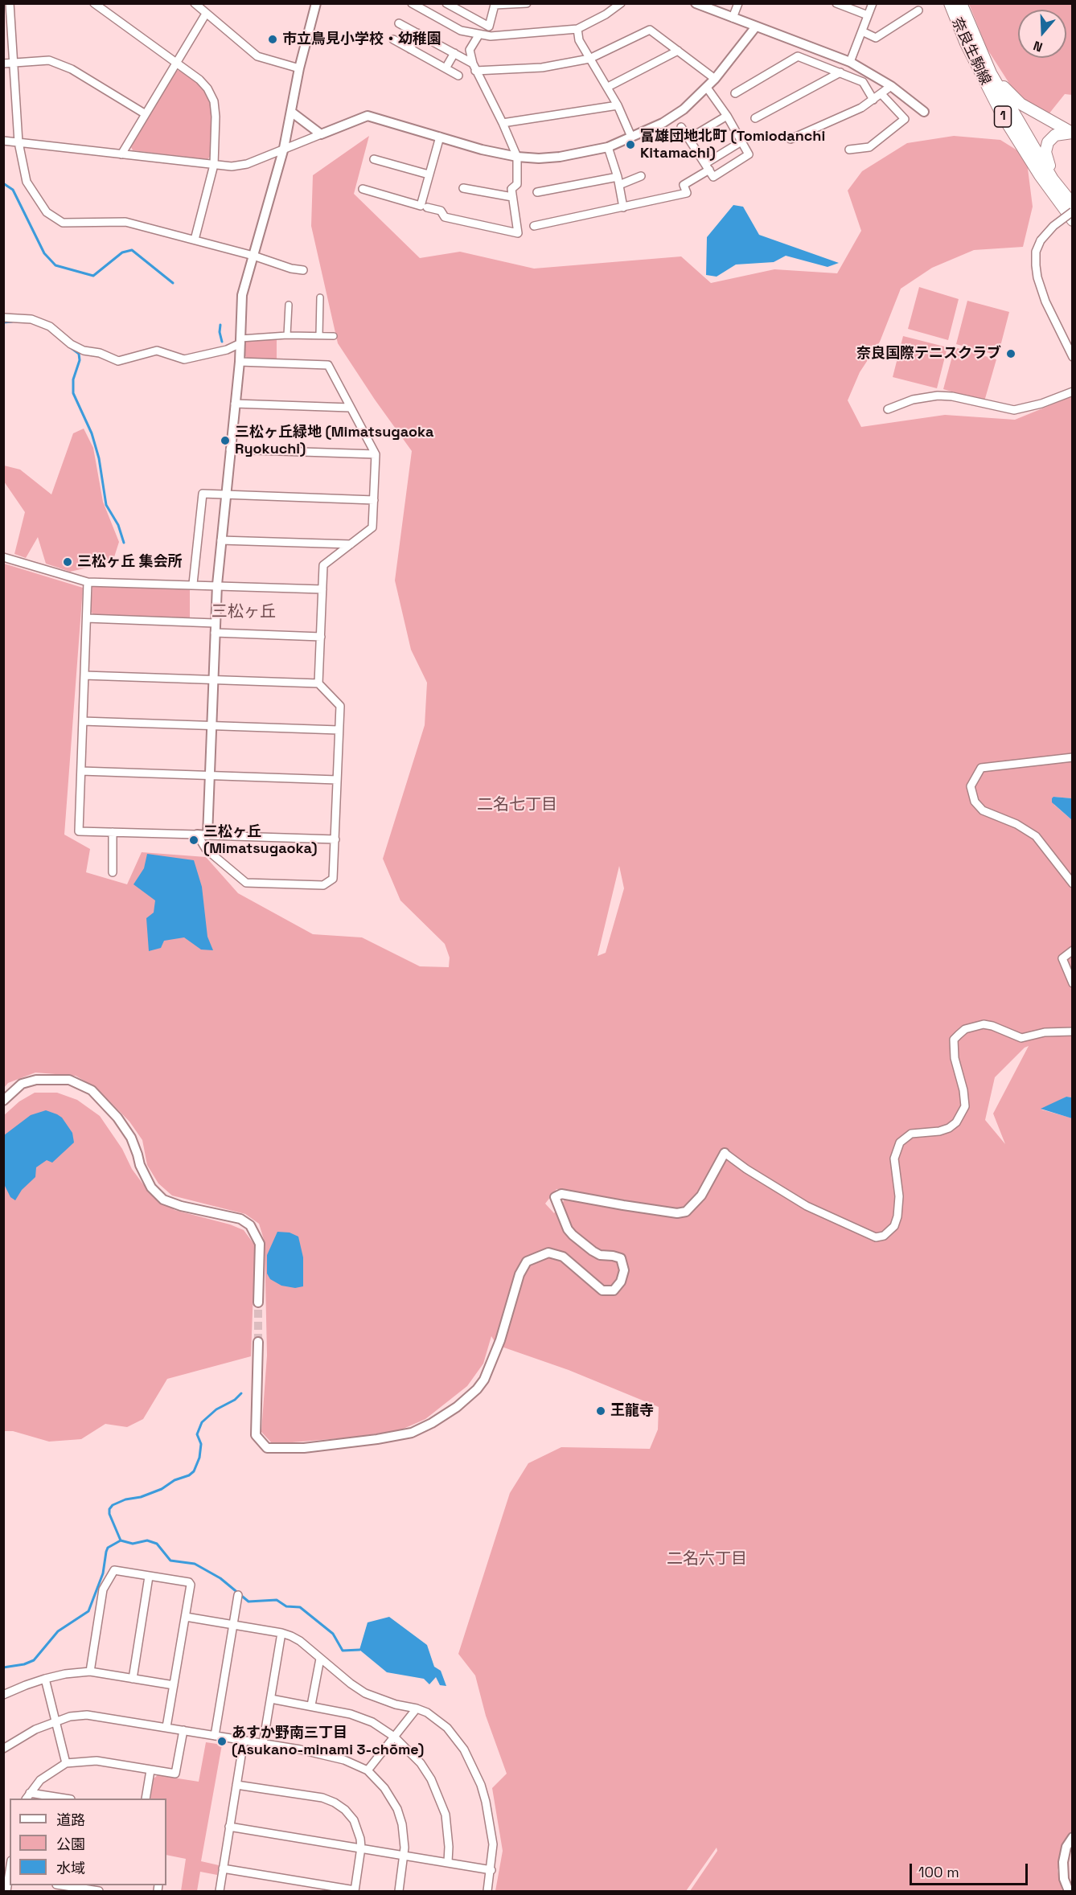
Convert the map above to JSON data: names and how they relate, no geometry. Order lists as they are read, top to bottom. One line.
{"streets":{"main road":["奈良生駒線","1"]},"districts":["三松ヶ丘","二名七丁目","二名六丁目"],"places":["市立鳥見小学校・幼稚園","富雄団地北町 (Tomiodanchi Kitamachi)","奈良国際テニスクラブ","三松ヶ丘緑地 (Mimatsugaoka Ryokuchi)","三松ヶ丘 集会所","三松ヶ丘 (Mimatsugaoka)","王龍寺","あすか野南三丁目 (Asukano-minami 3-chōme)"],"legend":["道路","公園","水域"],"scale_bar":"100 m","north":"bottom"}
